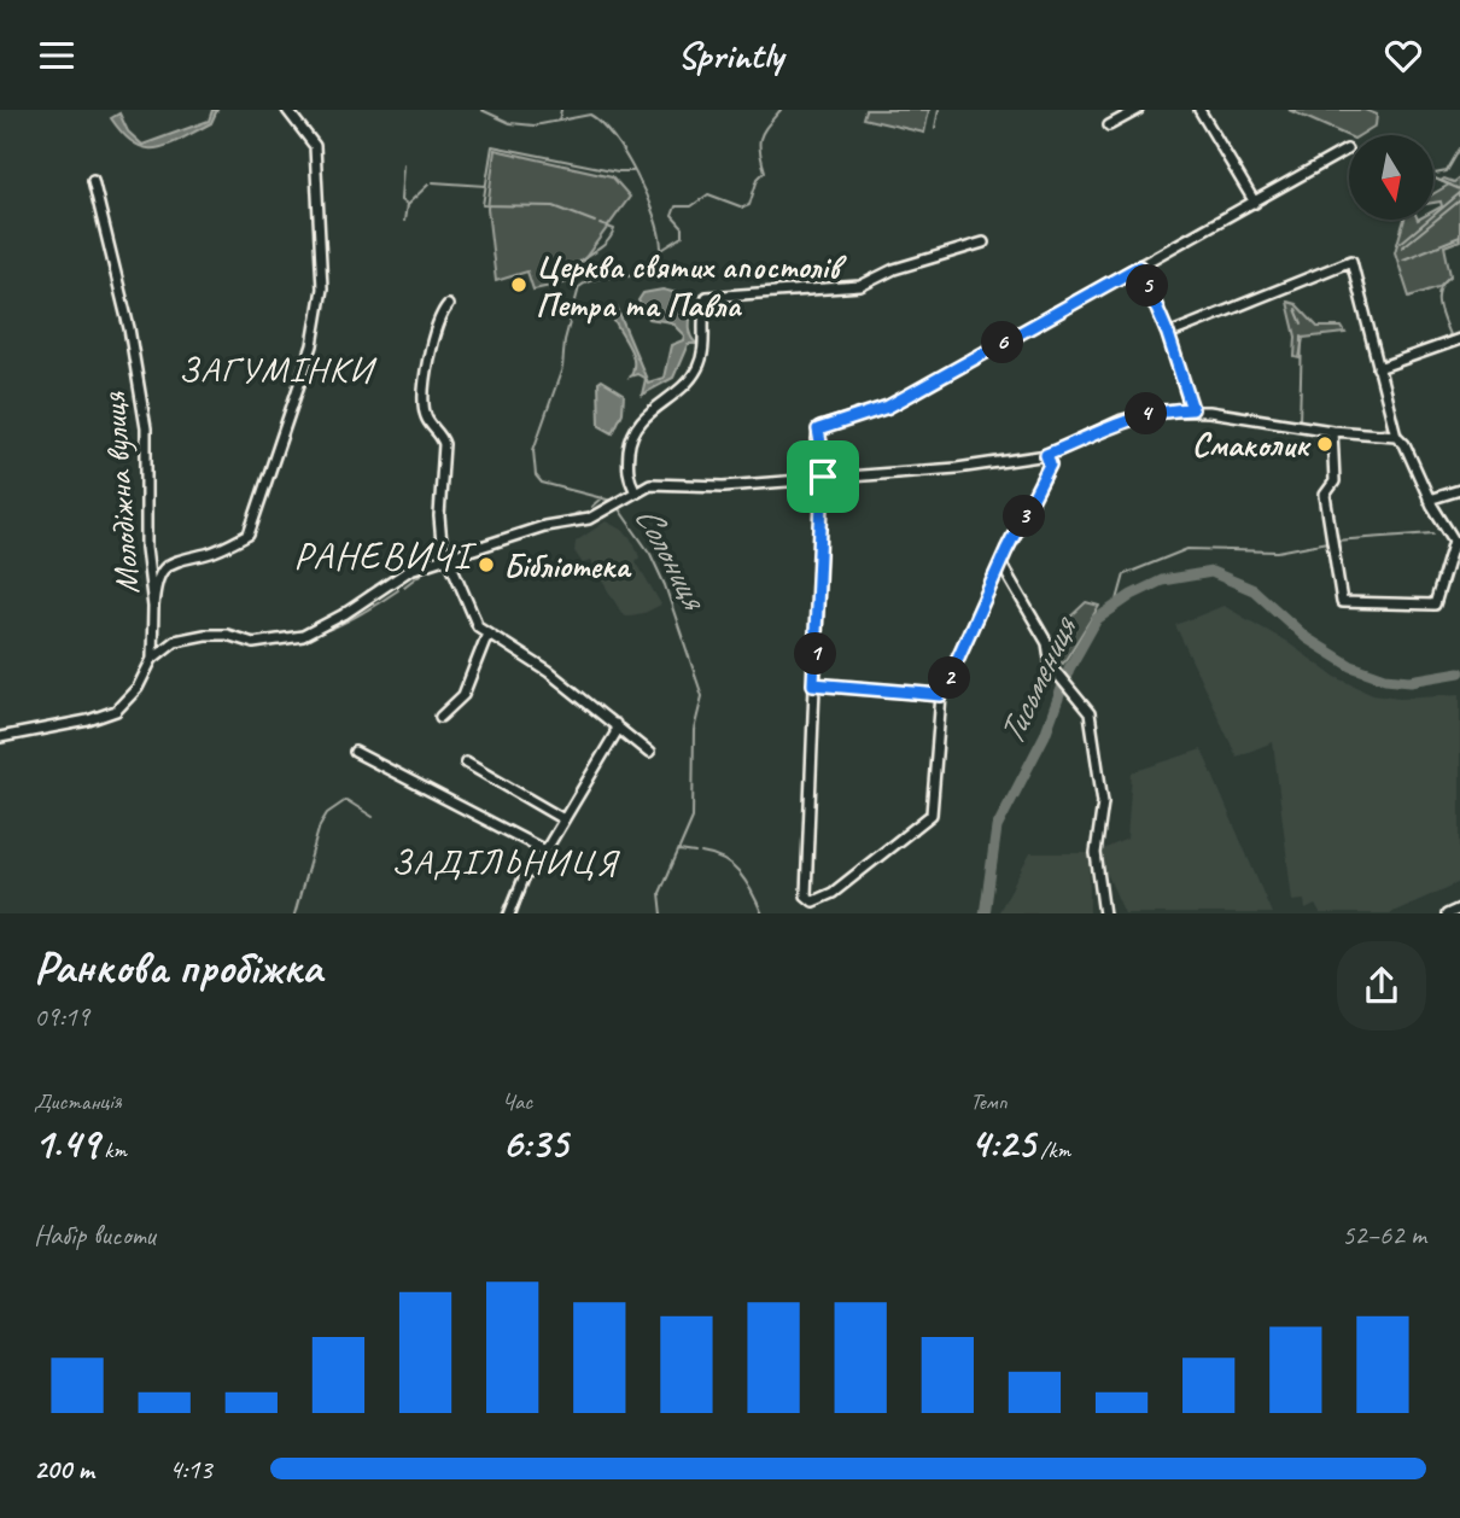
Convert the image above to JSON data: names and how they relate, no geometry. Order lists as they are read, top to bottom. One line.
{"streets":{"street":["Молодіжна вулиця"]},"districts":["ЗАГУМІНКИ","РАНЕВИЧІ","ЗАДІЛЬНИЦЯ"],"water":["Солониця","Тисьмениця"],"places":["Церква святих апостолів Петра та Павла","Смаколик","Бібліотека"],"north":"bottom","page":{"header":"Sprintly","pins":["5","6","4","3","1","2"],"heading":["Ранкова пробіжка","09:19"],"stats":[["Дистанція","1.49 km"],["Час","6:35"],["Темп","4:25 /km"]],"chart":["Набір висоти","52–62 m"],"list":[{"name":"200 m","note":"4:13"}]}}
